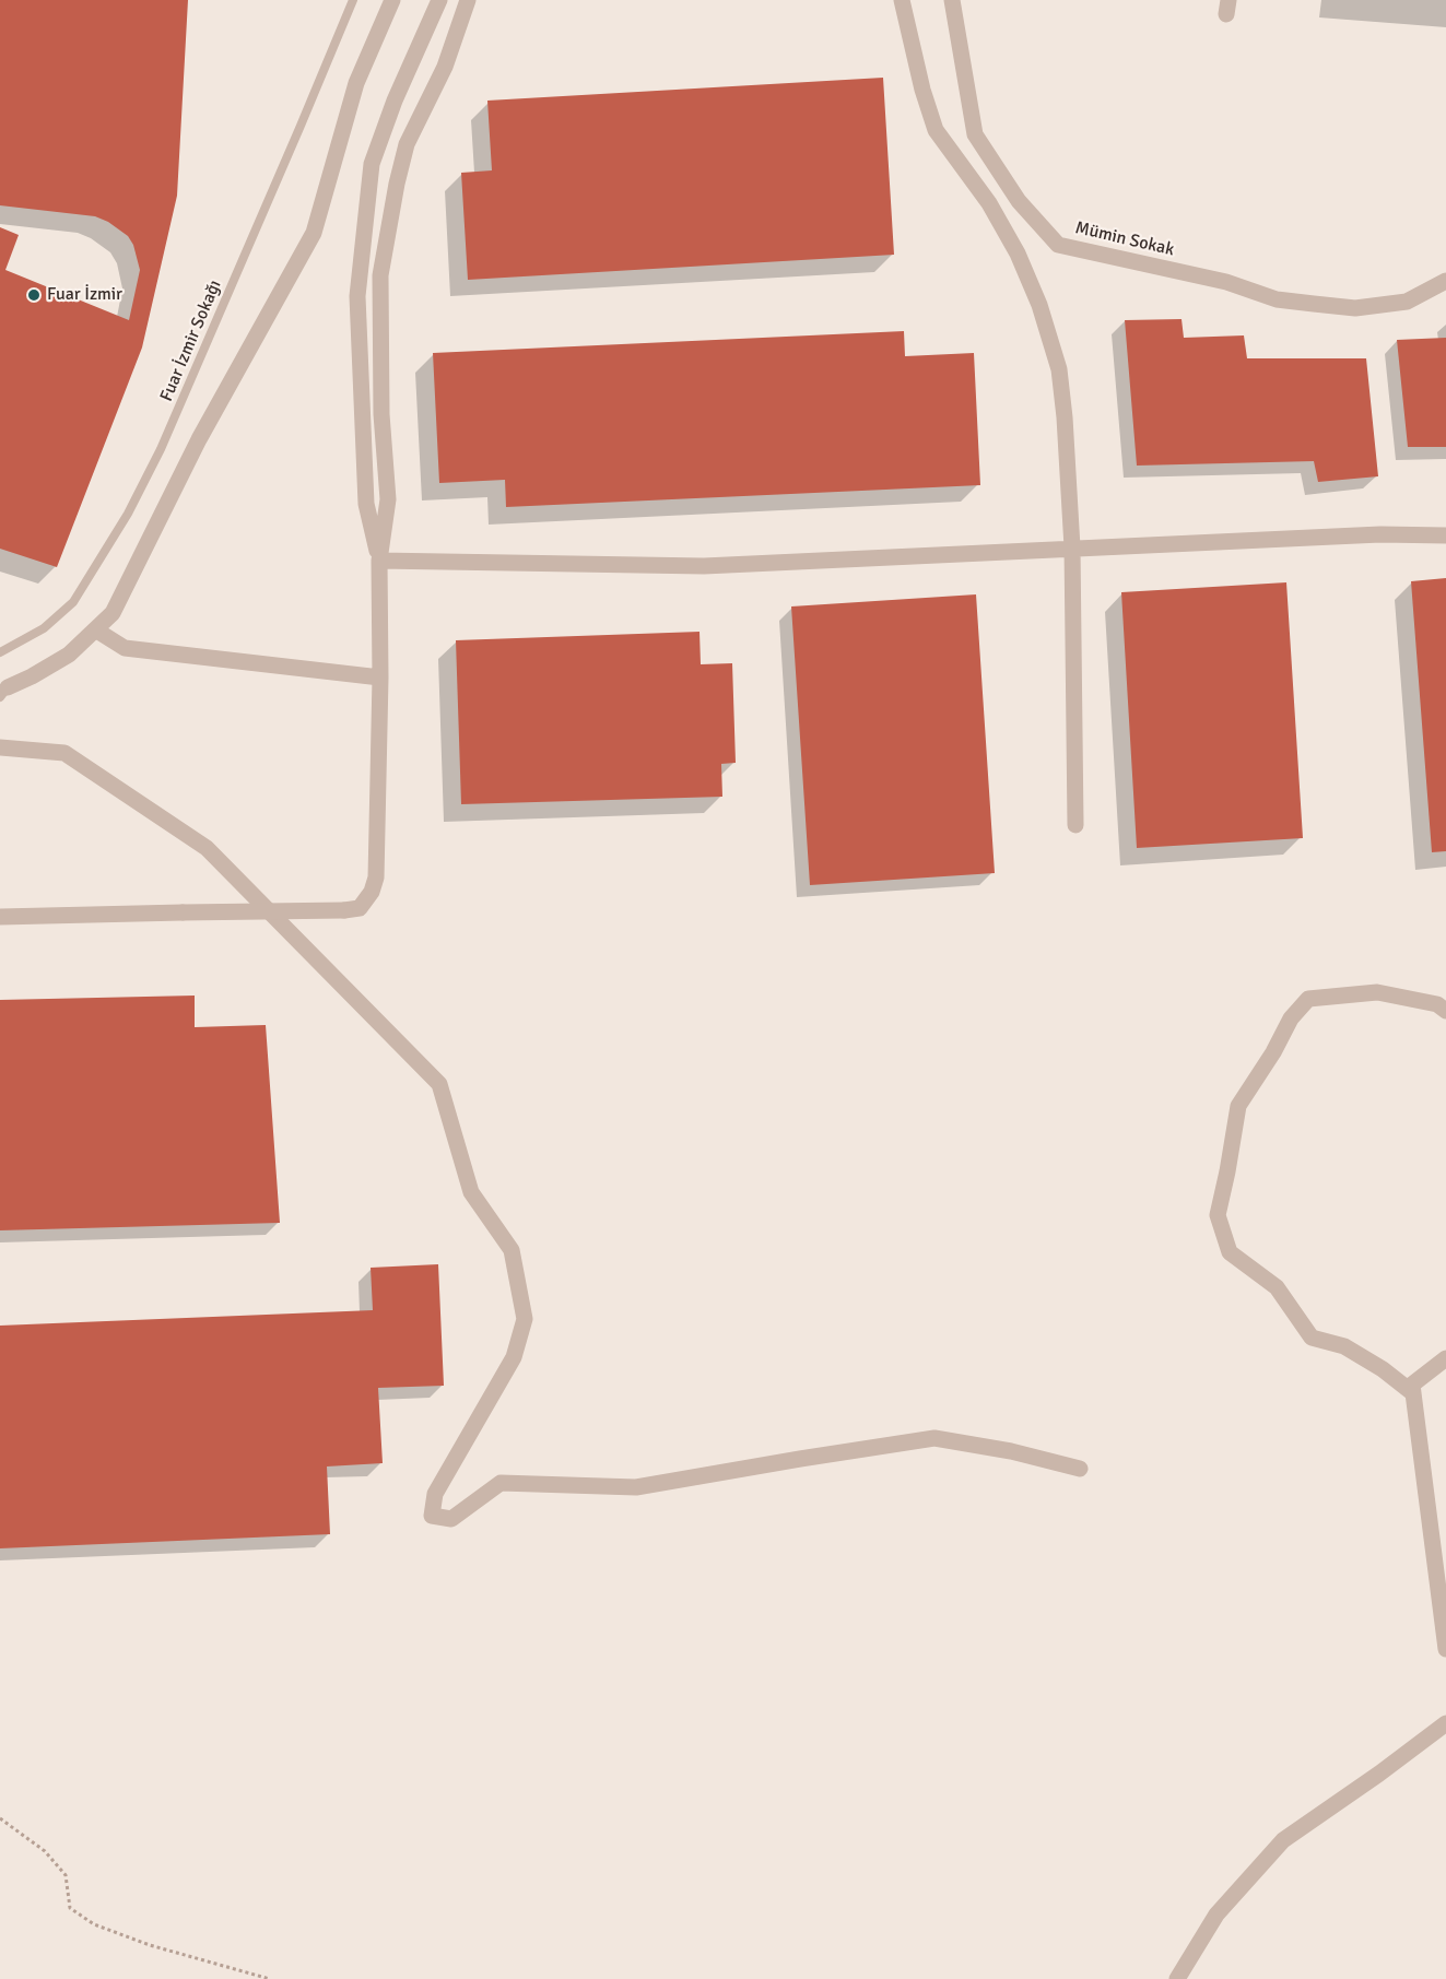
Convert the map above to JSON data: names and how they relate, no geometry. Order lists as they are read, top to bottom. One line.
{"streets":{"street":["Mümin Sokak"],"lane":["Fuar İzmir Sokağı"]},"places":["Fuar İzmir"]}
